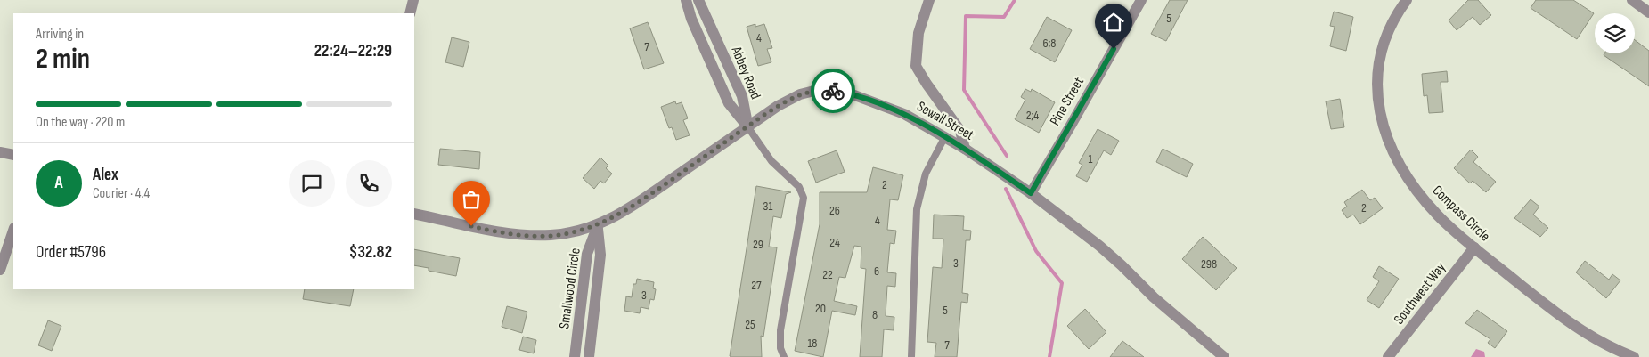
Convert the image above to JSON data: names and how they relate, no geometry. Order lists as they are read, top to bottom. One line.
{"streets":{"street":["Abbey Road","Pine Street","Sewall Street","Compass Circle","Smallwood Circle","Southwest Way"]},"crossings":[["Abbey Road","Sewall Street"],["Pine Street","Sewall Street"],["Sewall Street","Smallwood Circle"],["Compass Circle","Southwest Way"]],"house_numbers":["5","4","6;8","7","2;4","1","2","31","2","26","4","24","29","3","298","6","22","27","3","20","5","8","25","18","7"],"page":{"heading":["2 min","Arriving in","22:24–22:29"],"panel":["Alex","Courier · 4.4","Order #5796","$32.82"],"bar":"On the way · 220 m","round":"A"}}
